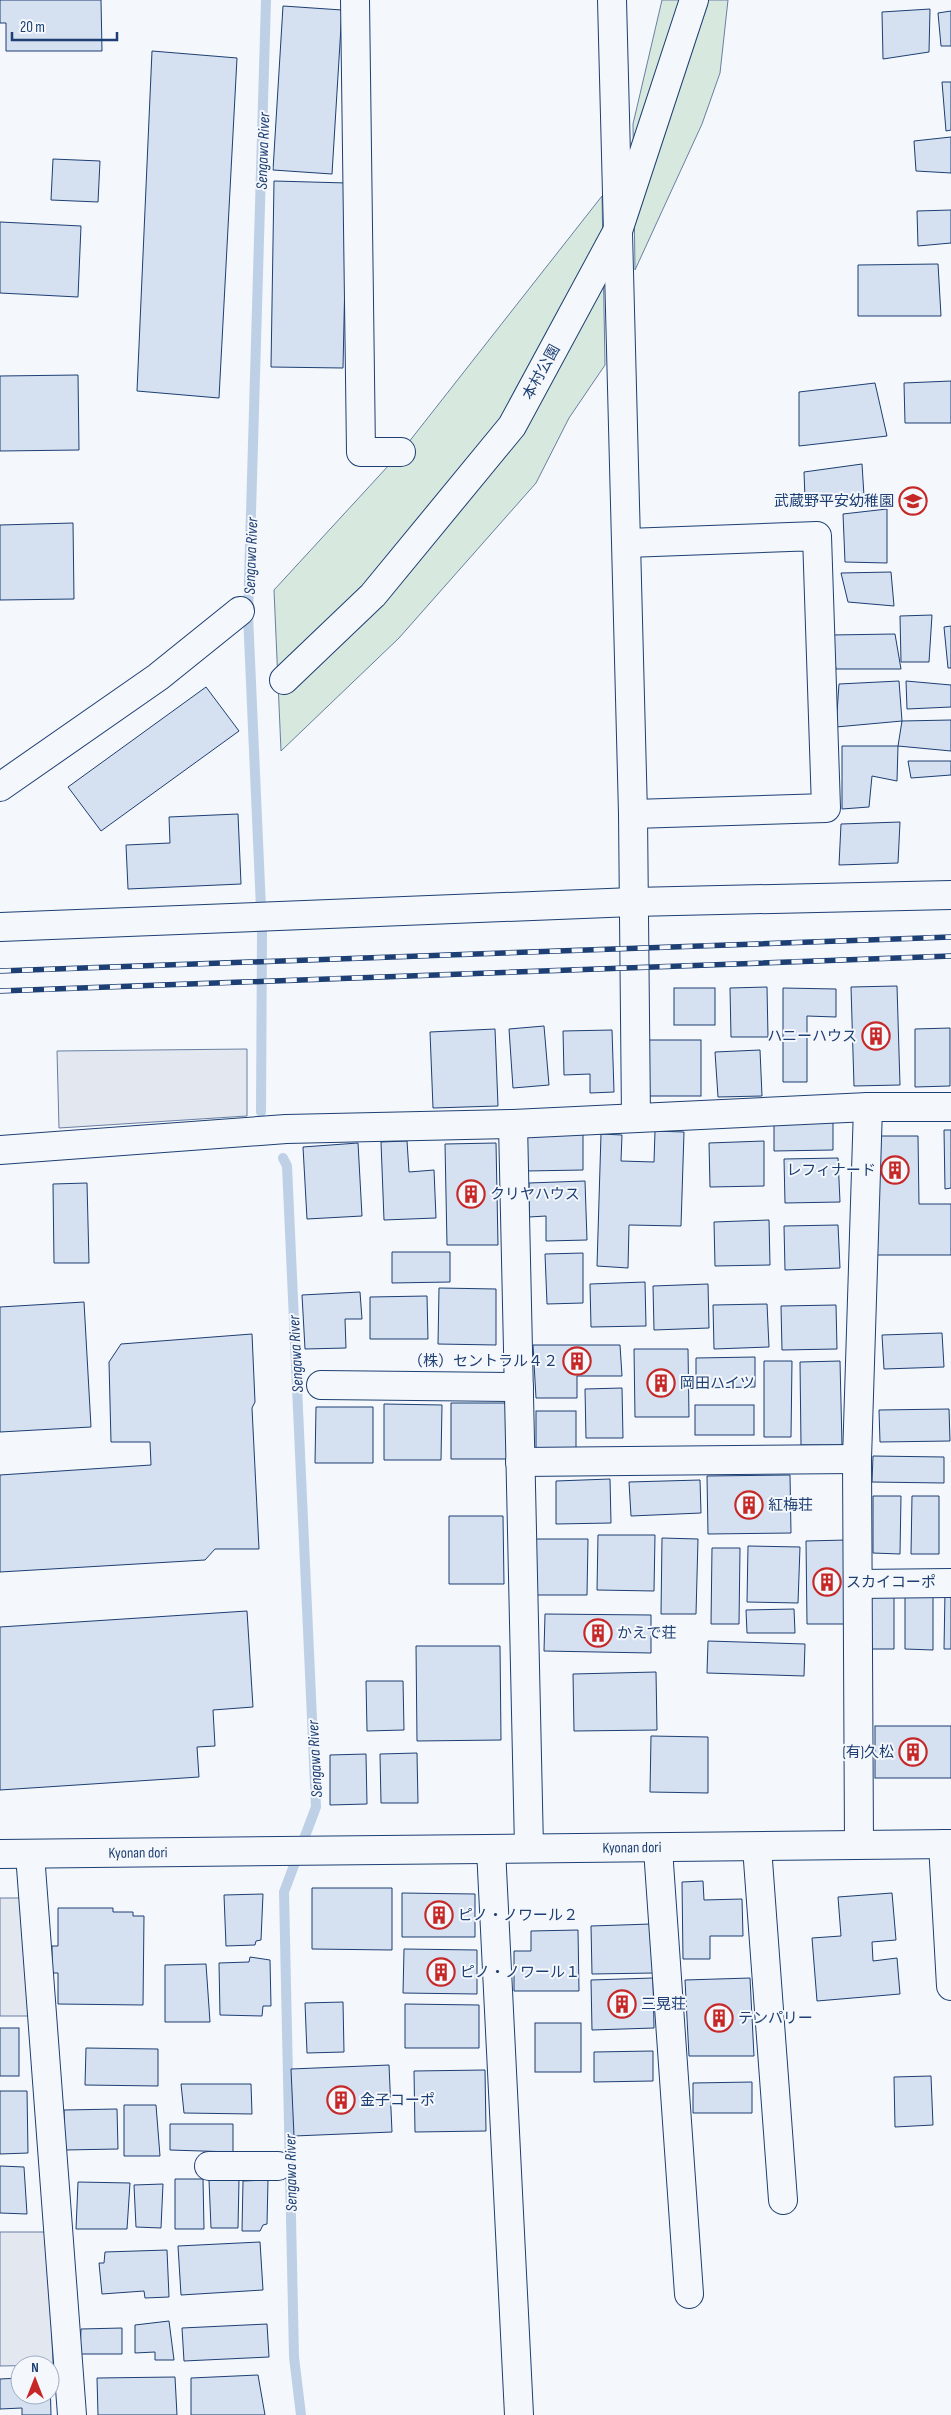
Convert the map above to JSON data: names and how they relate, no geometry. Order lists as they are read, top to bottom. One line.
{"streets":{"street":["本村公園","Kyonan dori"]},"water":["Sengawa River"],"places":{"school or university":["武蔵野平安幼稚園"],"building":["ハニーハウス","レフィナード","クリヤハウス","（株）セントラル４２","岡田ハイツ","紅梅荘","スカイコーポ","かえで荘","(有)久松","ピノ・ノワール２","ピノ・ノワール１","三晃荘","テンパリー","金子コーポ"]},"scale_bar":"20 m","north":"top"}
